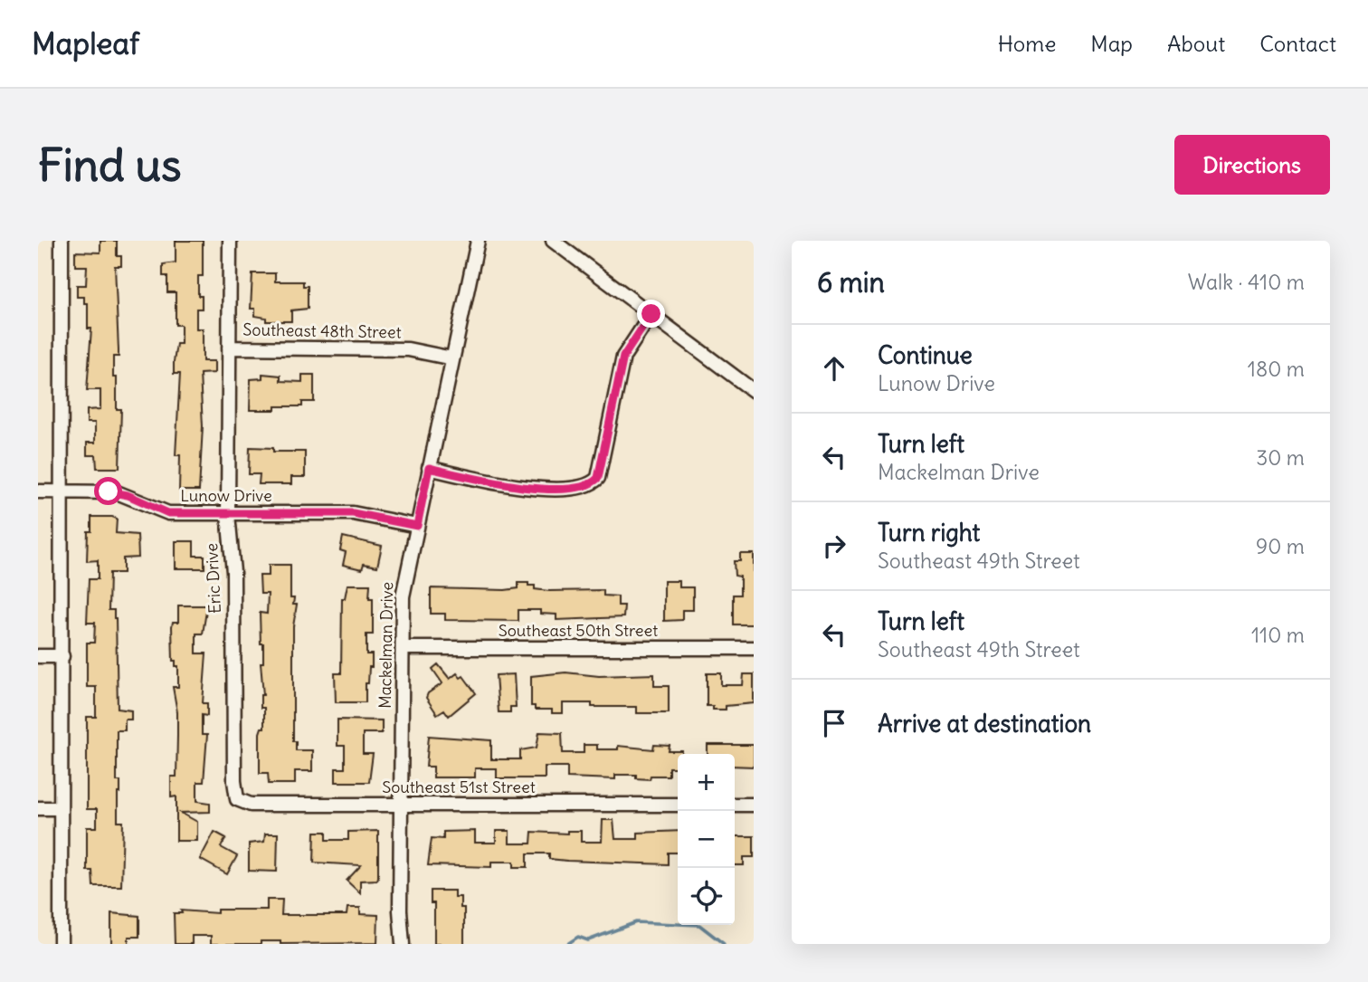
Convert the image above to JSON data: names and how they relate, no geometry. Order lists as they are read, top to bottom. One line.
{"streets":{"street":["Southeast 48th Street","Lunow Drive","Eric Drive","Southeast 50th Street","Mackelman Drive","Southeast 51st Street"]},"crossings":[["Southeast 48th Street","Eric Drive"],["Southeast 48th Street","Mackelman Drive"],["Lunow Drive","Eric Drive"],["Lunow Drive","Mackelman Drive"],["Eric Drive","Southeast 51st Street"],["Southeast 50th Street","Mackelman Drive"],["Mackelman Drive","Southeast 51st Street"]],"page":{"header":"Mapleaf","nav":["Home","Map","About","Contact"],"buttons":"Directions","title":"Find us","heading":["6 min","Walk · 410 m"],"list":[["Continue","Lunow Drive","180 m"],["Turn left","Mackelman Drive","30 m"],["Turn right","Southeast 49th Street","90 m"],["Turn left","Southeast 49th Street","110 m"],"Arrive at destination"],"map_buttons":["+","−"]}}
